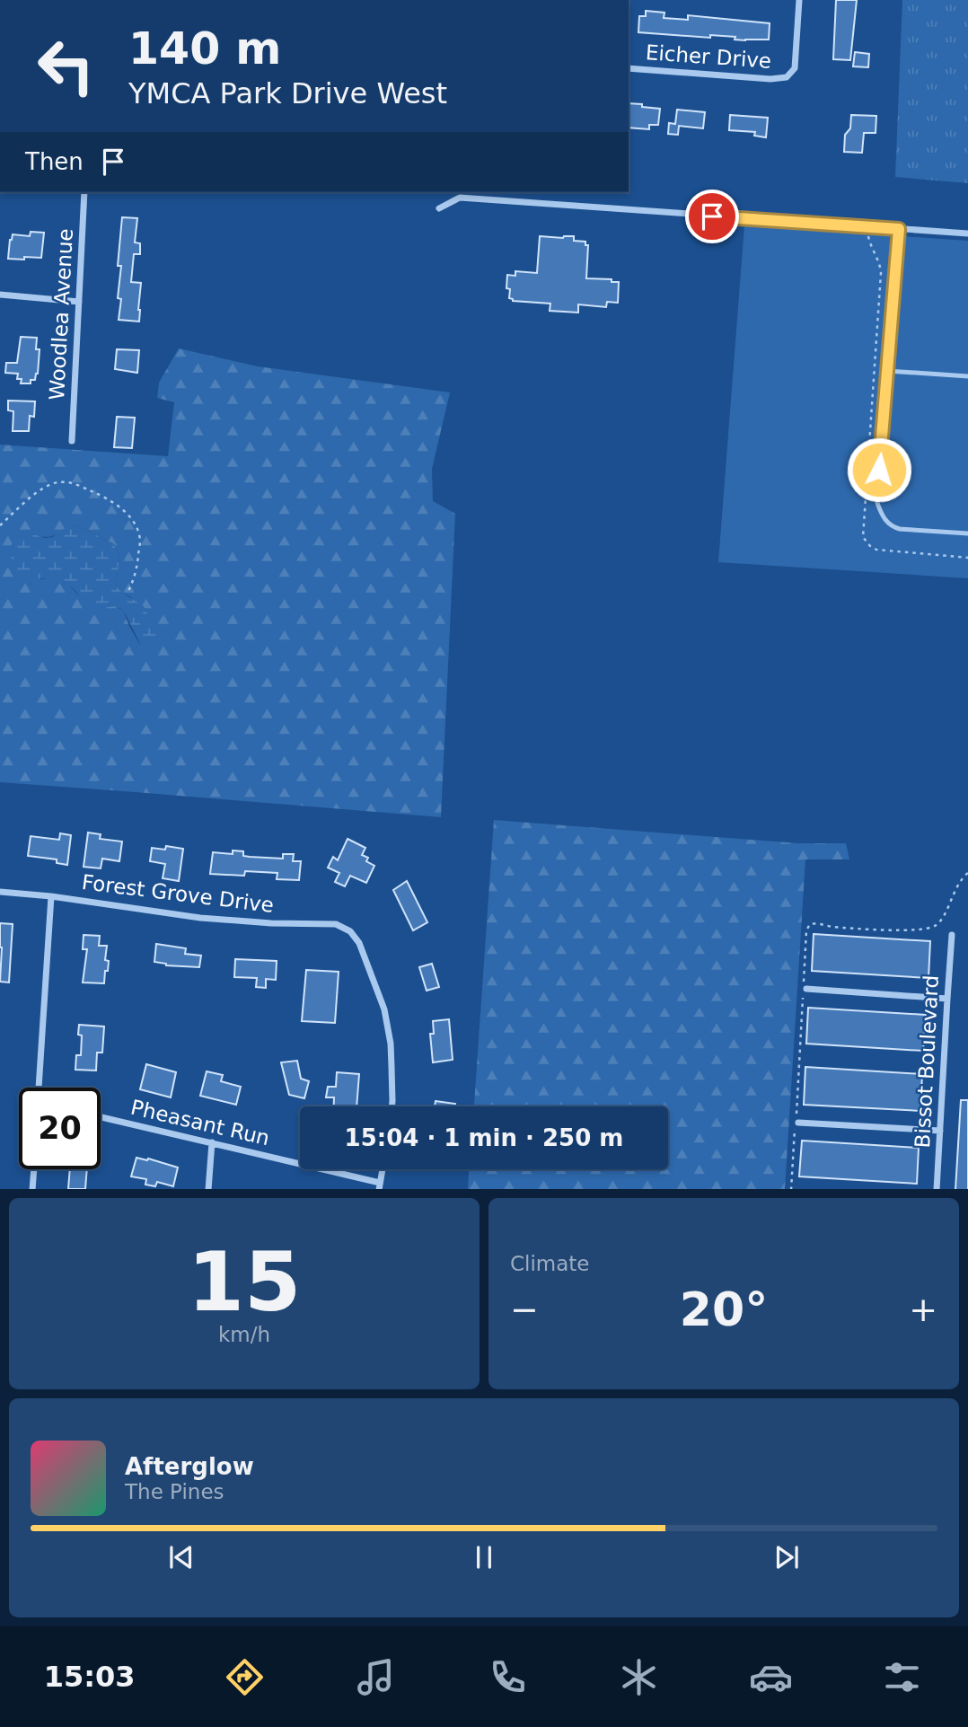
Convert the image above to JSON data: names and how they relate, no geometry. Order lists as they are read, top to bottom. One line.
{"streets":{"street":["Eicher Drive","Woodlea Avenue","Forest Grove Drive","Bissot Boulevard","Pheasant Run"]},"page":{"turn":["140 m","YMCA Park Drive West"],"then":"Then","limit":"20","trip":"15:04 · 1 min · 250 m","tile":[["15","km/h"],"Climate"],"heat":["−","20°","+"],"song":["Afterglow","The Pines"],"tabs":"15:03"}}
